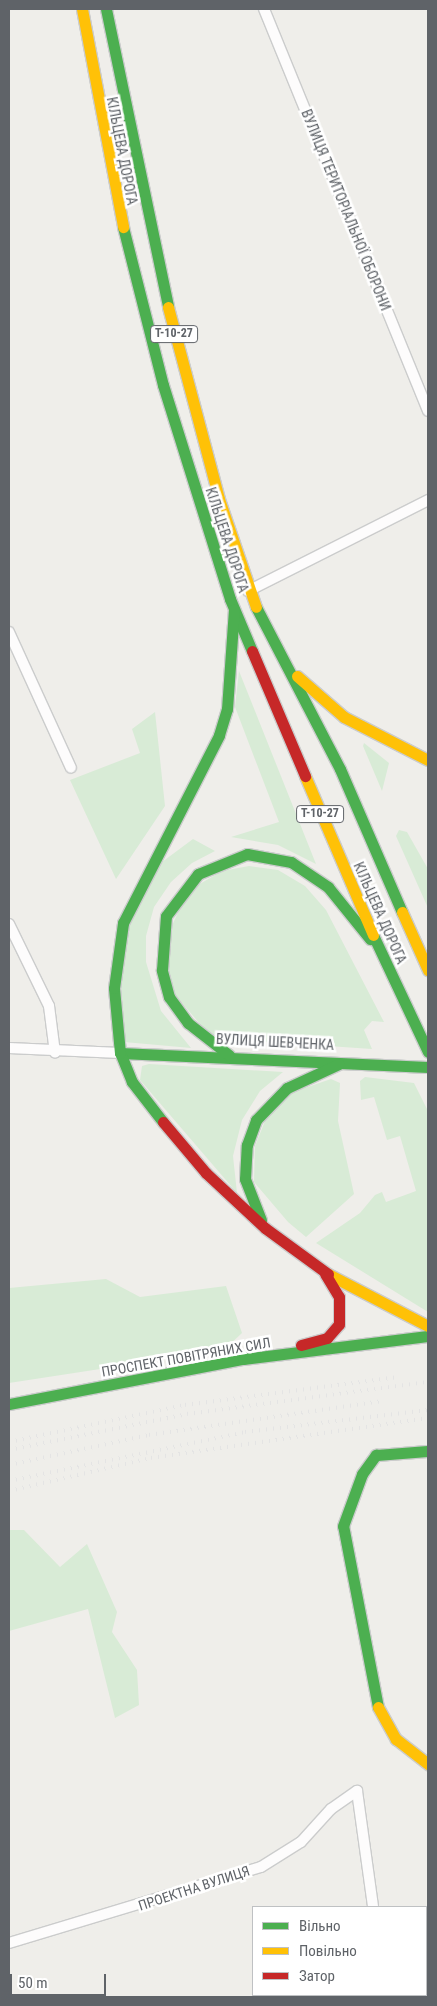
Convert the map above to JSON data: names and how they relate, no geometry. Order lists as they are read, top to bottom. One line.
{"streets":{"main road":["КІЛЬЦЕВА ДОРОГА","Т-10-27","ВУЛИЦЯ ШЕВЧЕНКА","ПРОСПЕКТ ПОВІТРЯНИХ СИЛ"],"street":["ВУЛИЦЯ ТЕРИТОРІАЛЬНОЇ ОБОРОНИ","ПРОЕКТНА ВУЛИЦЯ"]},"legend":["Вільно","Повільно","Затор"],"scale_bar":"50 m"}
